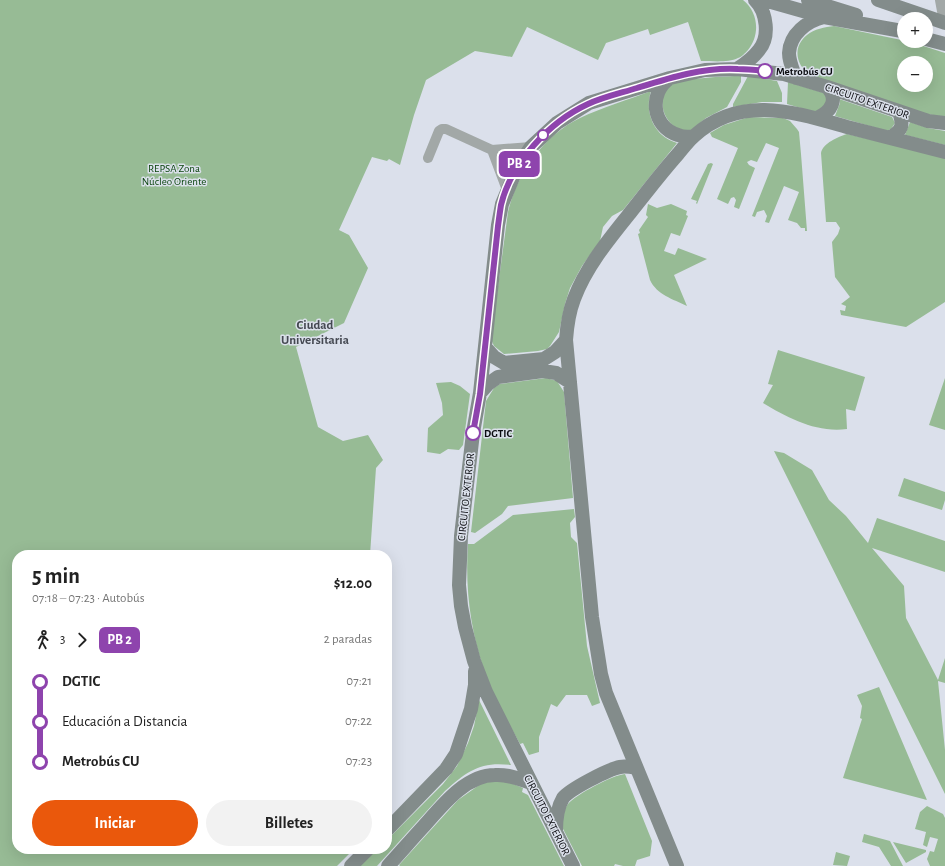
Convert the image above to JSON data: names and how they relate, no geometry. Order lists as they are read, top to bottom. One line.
{"streets":{"street":["CIRCUITO EXTERIOR"]},"districts":["Ciudad Universitaria"],"parks":["REPSA Zona Núcleo Oriente"],"places":["Metrobús CU","DGTIC"],"page":{"on_map":"PB 2","map_buttons":["+","−"],"heading":["5 min","07:18 – 07:23 · Autobús","$12.00"],"legs":["3","PB 2","2 paradas"],"list":[{"name":"DGTIC","value":"07:21"},{"name":"Educación a Distancia","value":"07:22"},{"name":"Metrobús CU","value":"07:23"}],"buttons":["Iniciar","Billetes"]}}
